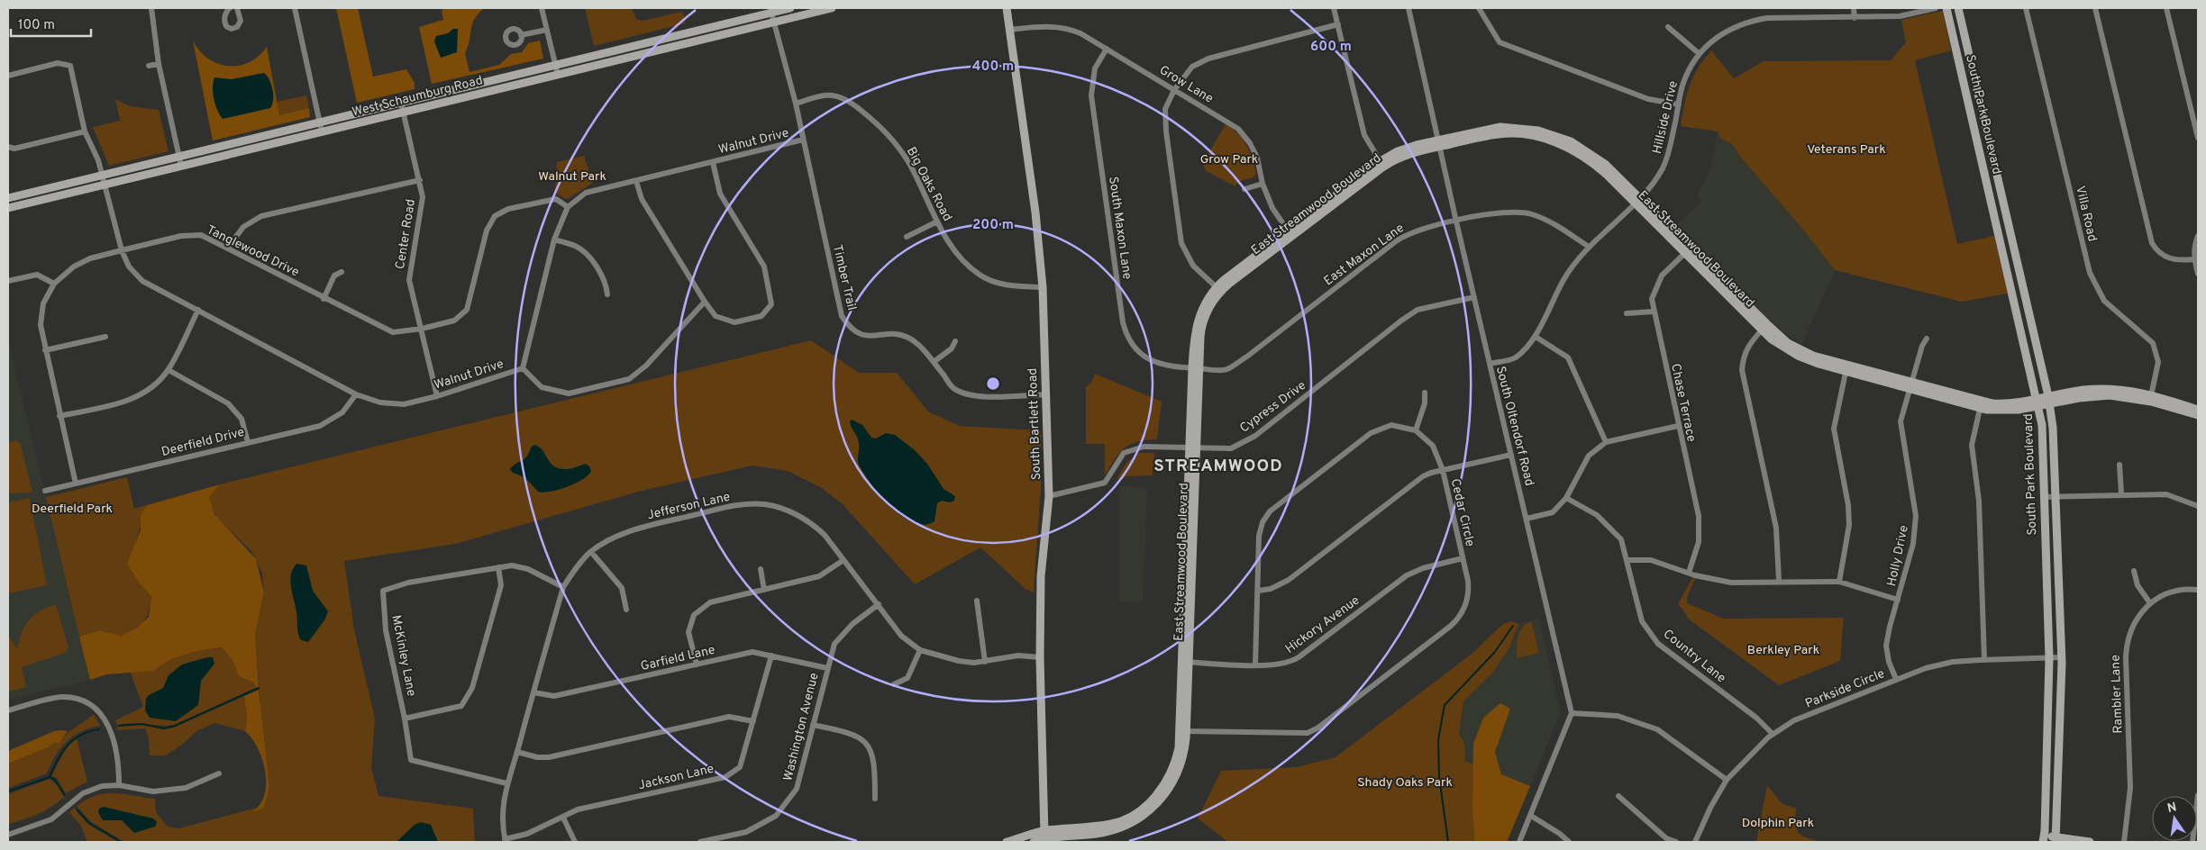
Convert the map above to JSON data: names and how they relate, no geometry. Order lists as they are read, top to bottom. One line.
{"streets":{"street":["Grow Lane","West Schaumburg Road","South Park Boulevard","Hillside Drive","Walnut Drive","Big Oaks Road","East Streamwood Boulevard","Villa Road","South Maxon Lane","Center Road","Tanglewood Drive","East Maxon Lane","Timber Trail","Chase Terrace","Cypress Drive","South Bartlett Road","South Oltendorf Road","Deerfield Drive","Jefferson Lane","Cedar Circle","Holly Drive","Hickory Avenue","McKinley Lane","Country Lane","Garfield Lane","Parkside Circle","Rambler Lane","Washington Avenue","Jackson Lane"]},"crossings":[["Grow Lane","East Streamwood Boulevard"],["Grow Lane","South Maxon Lane"],["Grow Lane","South Bartlett Road"],["West Schaumburg Road","Walnut Drive"],["West Schaumburg Road","Center Road"],["West Schaumburg Road","Timber Trail"],["South Park Boulevard","East Streamwood Boulevard"],["South Park Boulevard","Parkside Circle"],["Hillside Drive","East Streamwood Boulevard"],["Hillside Drive","East Maxon Lane"],["Hillside Drive","South Oltendorf Road"],["Walnut Drive","Center Road"],["Walnut Drive","Tanglewood Drive"],["Walnut Drive","Timber Trail"],["Walnut Drive","Deerfield Drive"],["Big Oaks Road","Timber Trail"],["Big Oaks Road","South Bartlett Road"],["East Streamwood Boulevard","Villa Road"],["East Streamwood Boulevard","South Maxon Lane"],["East Streamwood Boulevard","East Maxon Lane"],["East Streamwood Boulevard","Chase Terrace"],["East Streamwood Boulevard","Cypress Drive"],["East Streamwood Boulevard","South Bartlett Road"],["East Streamwood Boulevard","South Oltendorf Road"],["East Streamwood Boulevard","Cedar Circle"],["East Streamwood Boulevard","Holly Drive"],["East Streamwood Boulevard","Hickory Avenue"],["South Maxon Lane","East Maxon Lane"],["Center Road","Tanglewood Drive"],["Tanglewood Drive","Deerfield Drive"],["East Maxon Lane","South Oltendorf Road"],["Timber Trail","South Bartlett Road"],["Cypress Drive","South Bartlett Road"],["Cypress Drive","South Oltendorf Road"],["South Bartlett Road","Jefferson Lane"],["Jefferson Lane","McKinley Lane"],["Jefferson Lane","Garfield Lane"],["Jefferson Lane","Washington Avenue"],["Jefferson Lane","Jackson Lane"],["Cedar Circle","Hickory Avenue"],["Holly Drive","Parkside Circle"],["Country Lane","Parkside Circle"],["Garfield Lane","Washington Avenue"],["Garfield Lane","Jackson Lane"]],"districts":["STREAMWOOD"],"parks":["Veterans Park","Grow Park","Walnut Park","Deerfield Park","Berkley Park","Shady Oaks Park","Dolphin Park"],"scale_bar":"100 m","north":"top","rings":["600 m","400 m","200 m"]}
